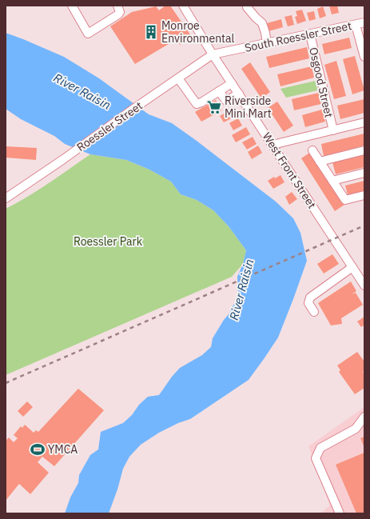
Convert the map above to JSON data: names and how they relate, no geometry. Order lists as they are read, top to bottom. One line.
{"streets":{"street":["South Roessler Street","Osgood Street","Roessler Street","West Front Street"]},"crossings":[["South Roessler Street","Osgood Street"],["South Roessler Street","Roessler Street"],["South Roessler Street","West Front Street"],["Roessler Street","West Front Street"]],"water":["River Raisin"],"parks":["Roessler Park"],"places":{"building":["Monroe Environmental"],"supermarket":["Riverside Mini Mart"],"sports":["YMCA"]}}
